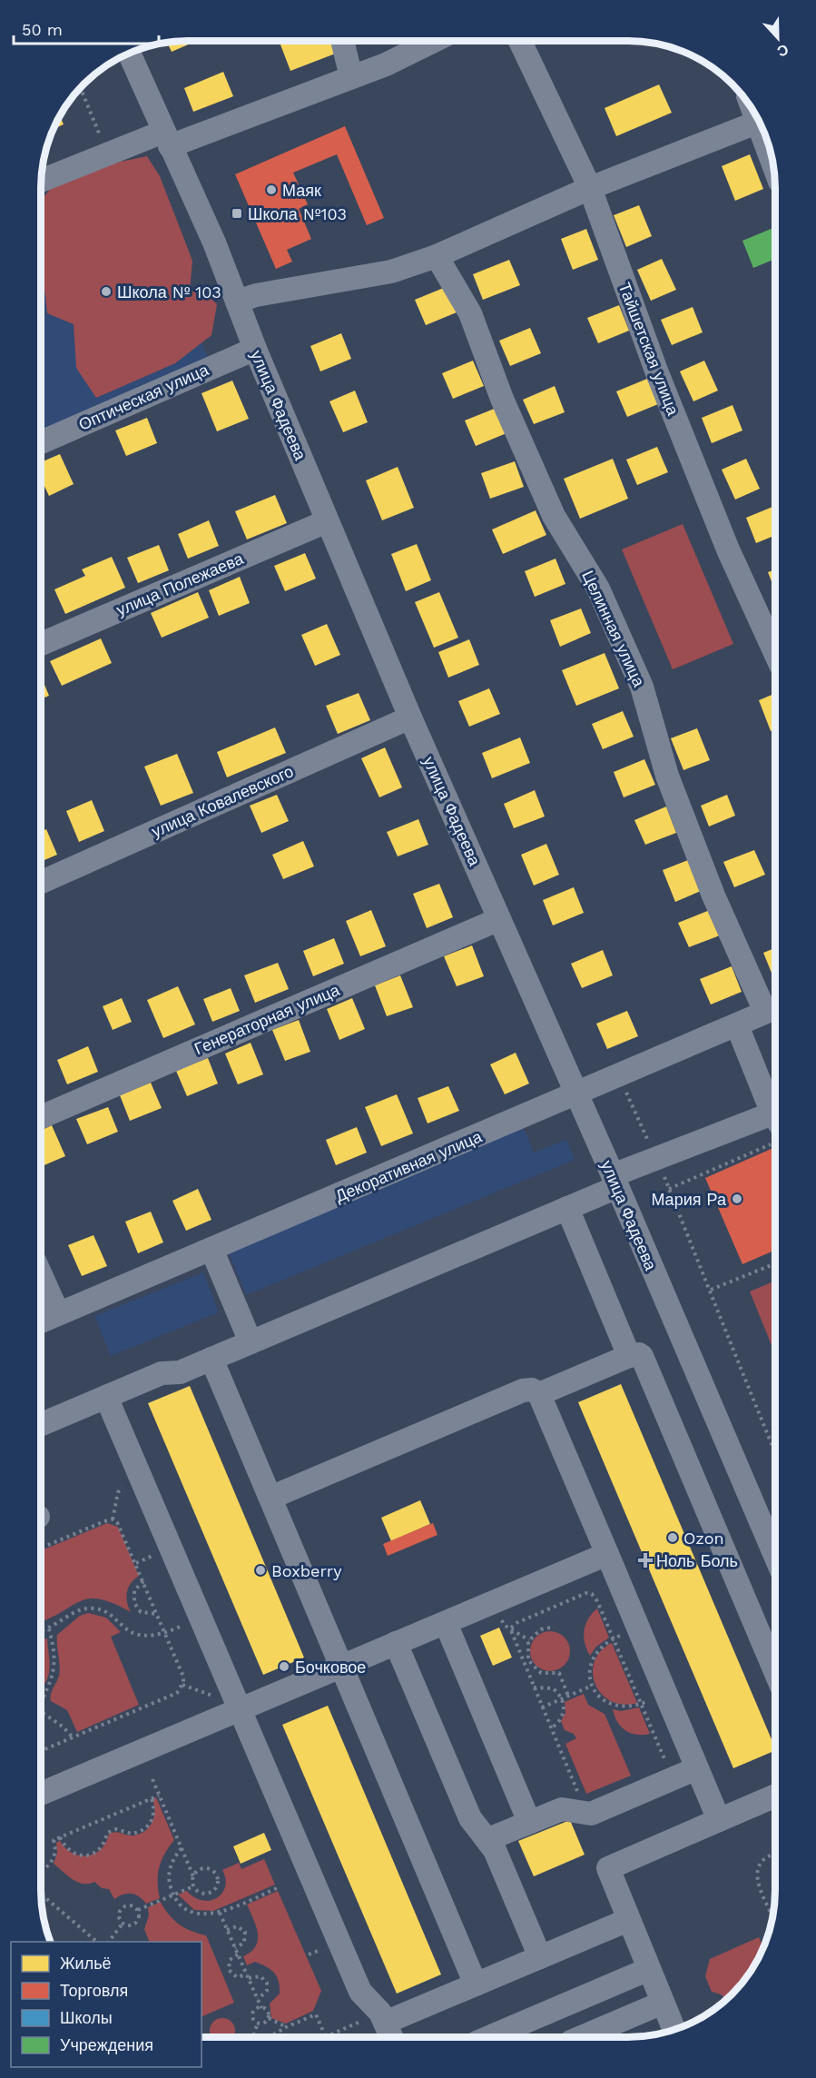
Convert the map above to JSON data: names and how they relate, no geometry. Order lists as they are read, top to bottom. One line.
{"streets":{"street":["Тайшетская улица","Оптическая улица","улица Фадеева","улица Полежаева","Целинная улица","улица Ковалевского","Генераторная улица","Декоративная улица"]},"crossings":[["Оптическая улица","улица Фадеева"],["улица Фадеева","улица Полежаева"],["улица Фадеева","улица Ковалевского"],["улица Фадеева","Генераторная улица"],["улица Фадеева","Декоративная улица"],["Целинная улица","Декоративная улица"]],"places":{"other":["Маяк","Школа № 103","Мария Ра","Ozon","Boxberry","Бочковое"],"transit":["Школа №103"],"health":["Ноль Боль"]},"legend":["Жильё","Торговля","Школы","Учреждения"],"scale_bar":"50 m","north":"bottom"}
